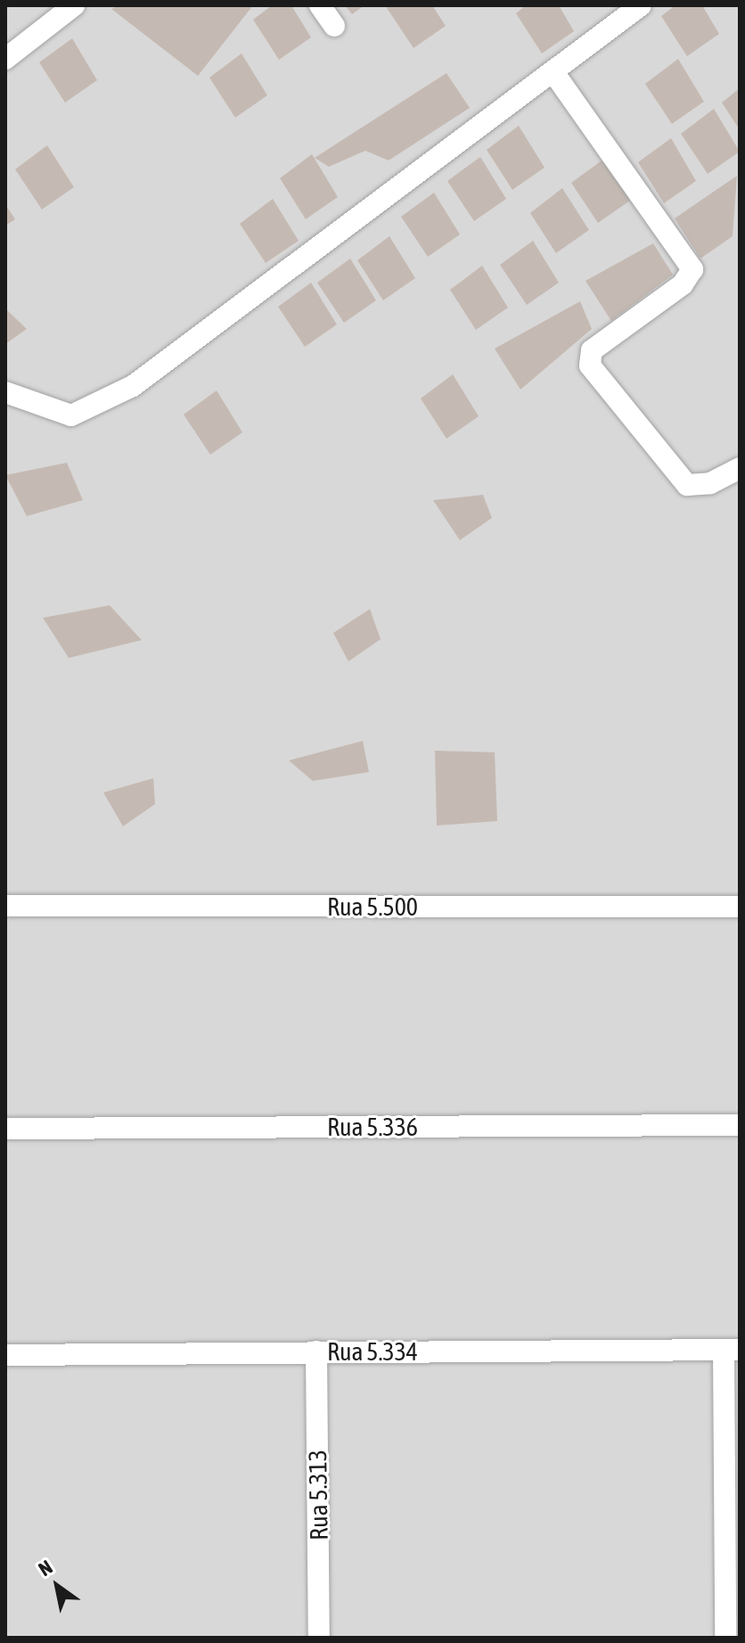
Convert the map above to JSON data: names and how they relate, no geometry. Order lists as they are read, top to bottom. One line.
{"streets":{"street":["Rua 5.500","Rua 5.336","Rua 5.334","Rua 5.313"]},"crossings":[["Rua 5.334","Rua 5.313"]],"north":"top left"}
